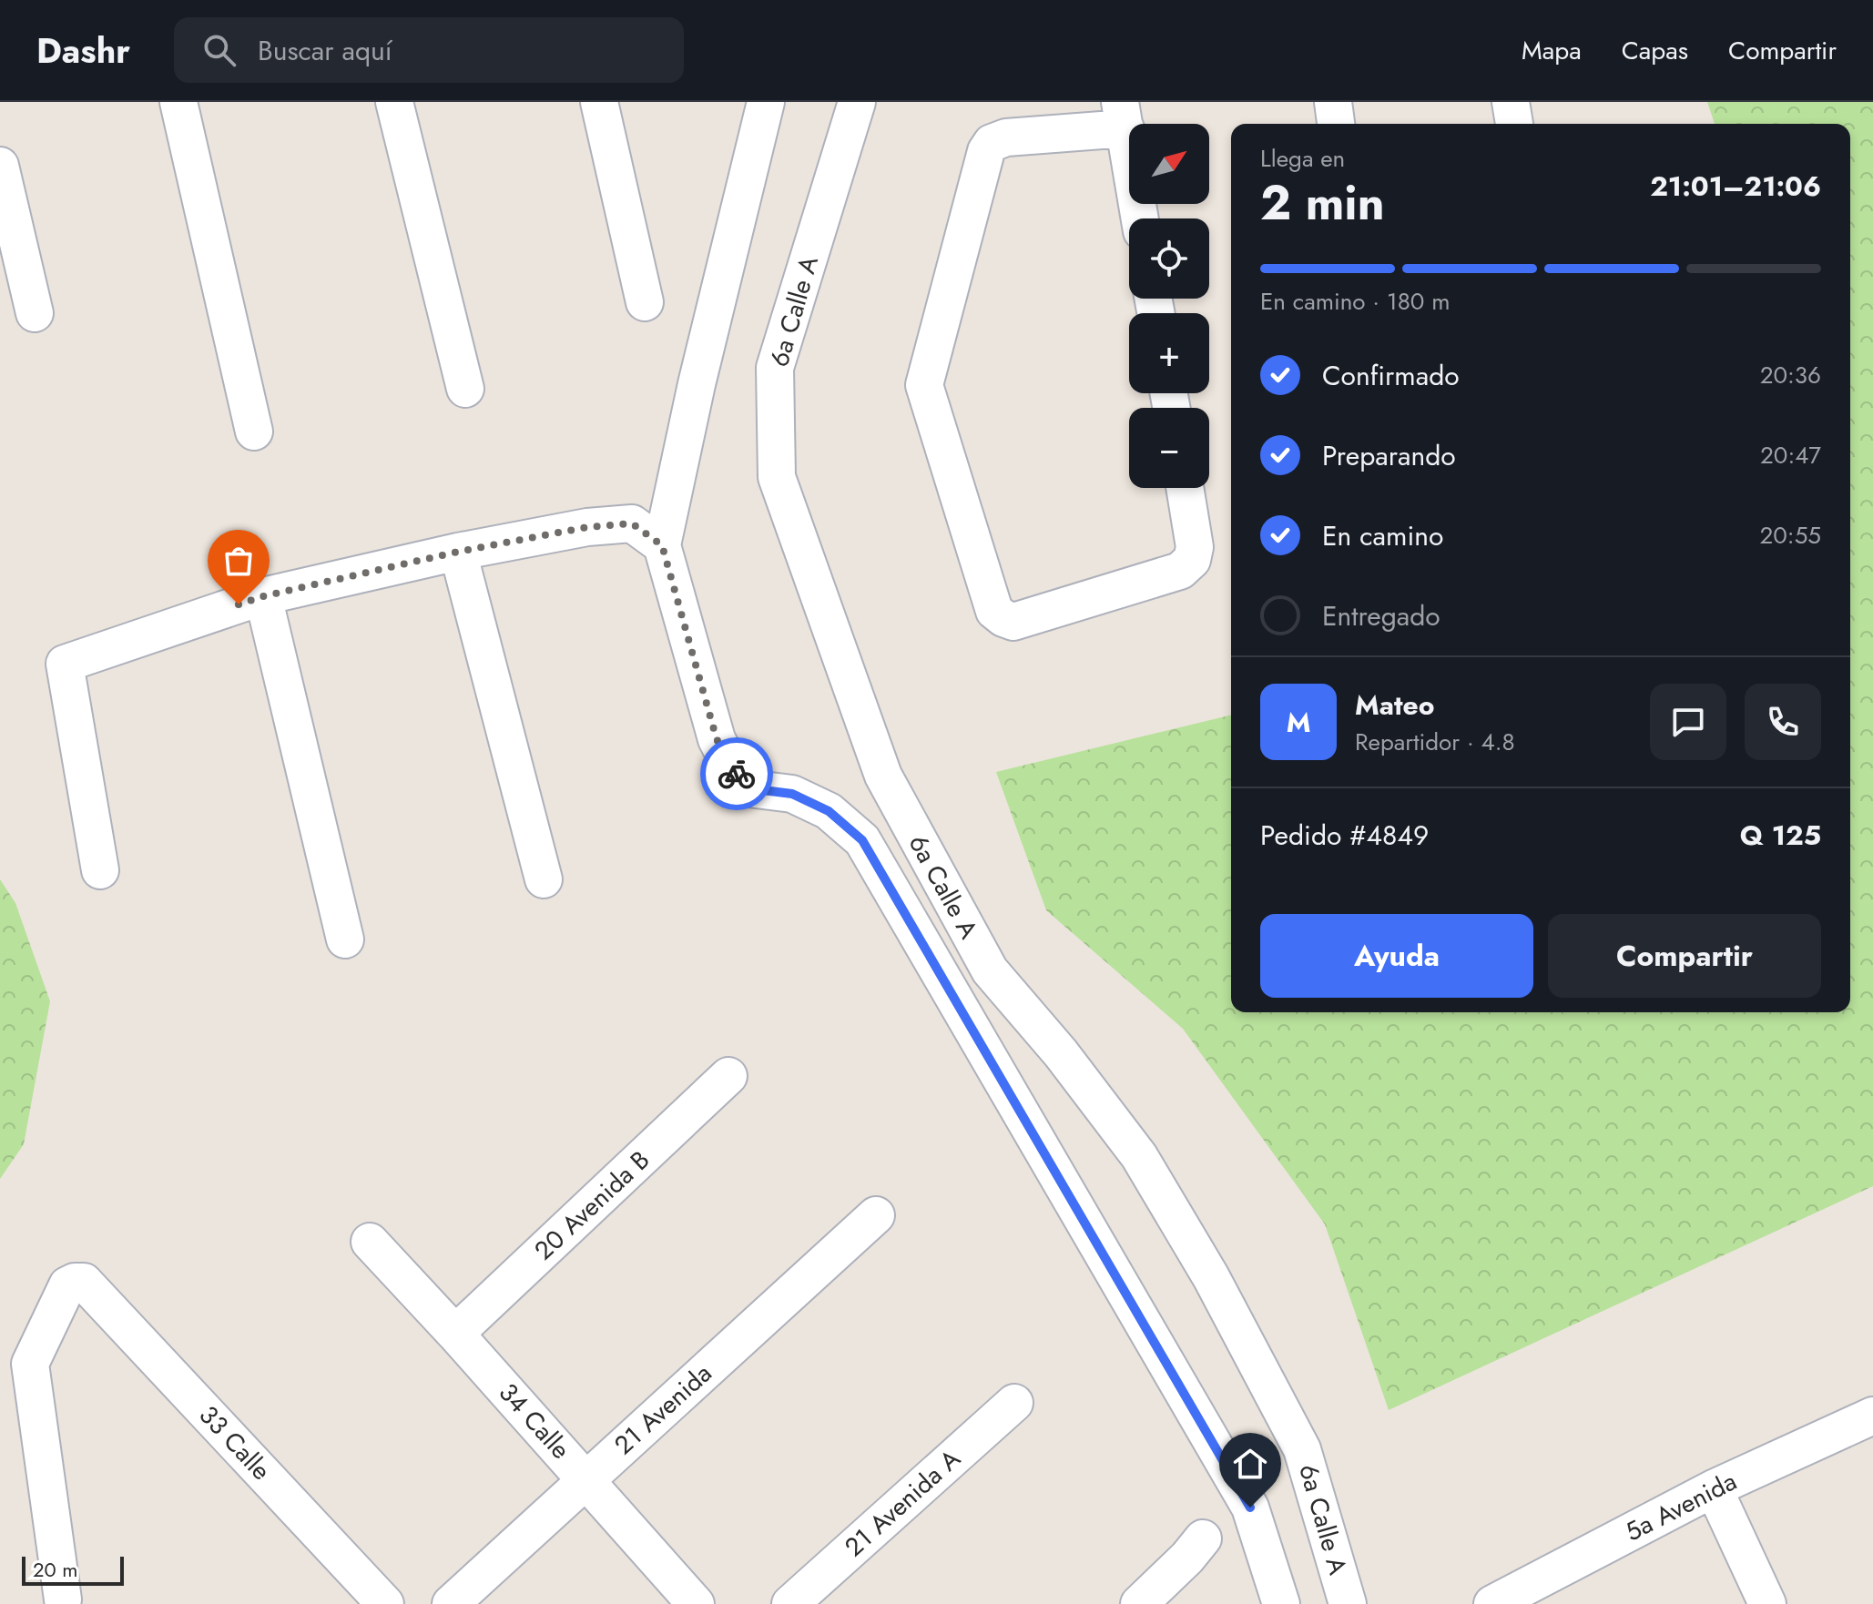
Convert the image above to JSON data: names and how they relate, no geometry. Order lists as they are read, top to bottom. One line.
{"streets":{"street":["6a Calle A","20 Avenida B","21 Avenida","34 Calle","33 Calle","21 Avenida A","5a Avenida"]},"crossings":[["20 Avenida B","34 Calle"],["21 Avenida","34 Calle"]],"scale_bar":"20 m","north":"top right","page":{"header":"Dashr","search":"Buscar aquí","nav":["Mapa","Capas","Compartir"],"map_buttons":["+","−"],"heading":["2 min","Llega en","21:01–21:06"],"panel":["Mateo","Repartidor · 4.8","Pedido #4849","Q 125"],"bar":"En camino · 180 m","list":[["Confirmado","20:36"],["Preparando","20:47"],["En camino","20:55"],"Entregado"],"round":"M","buttons":["Ayuda","Compartir"],"scale":"20 m"}}
